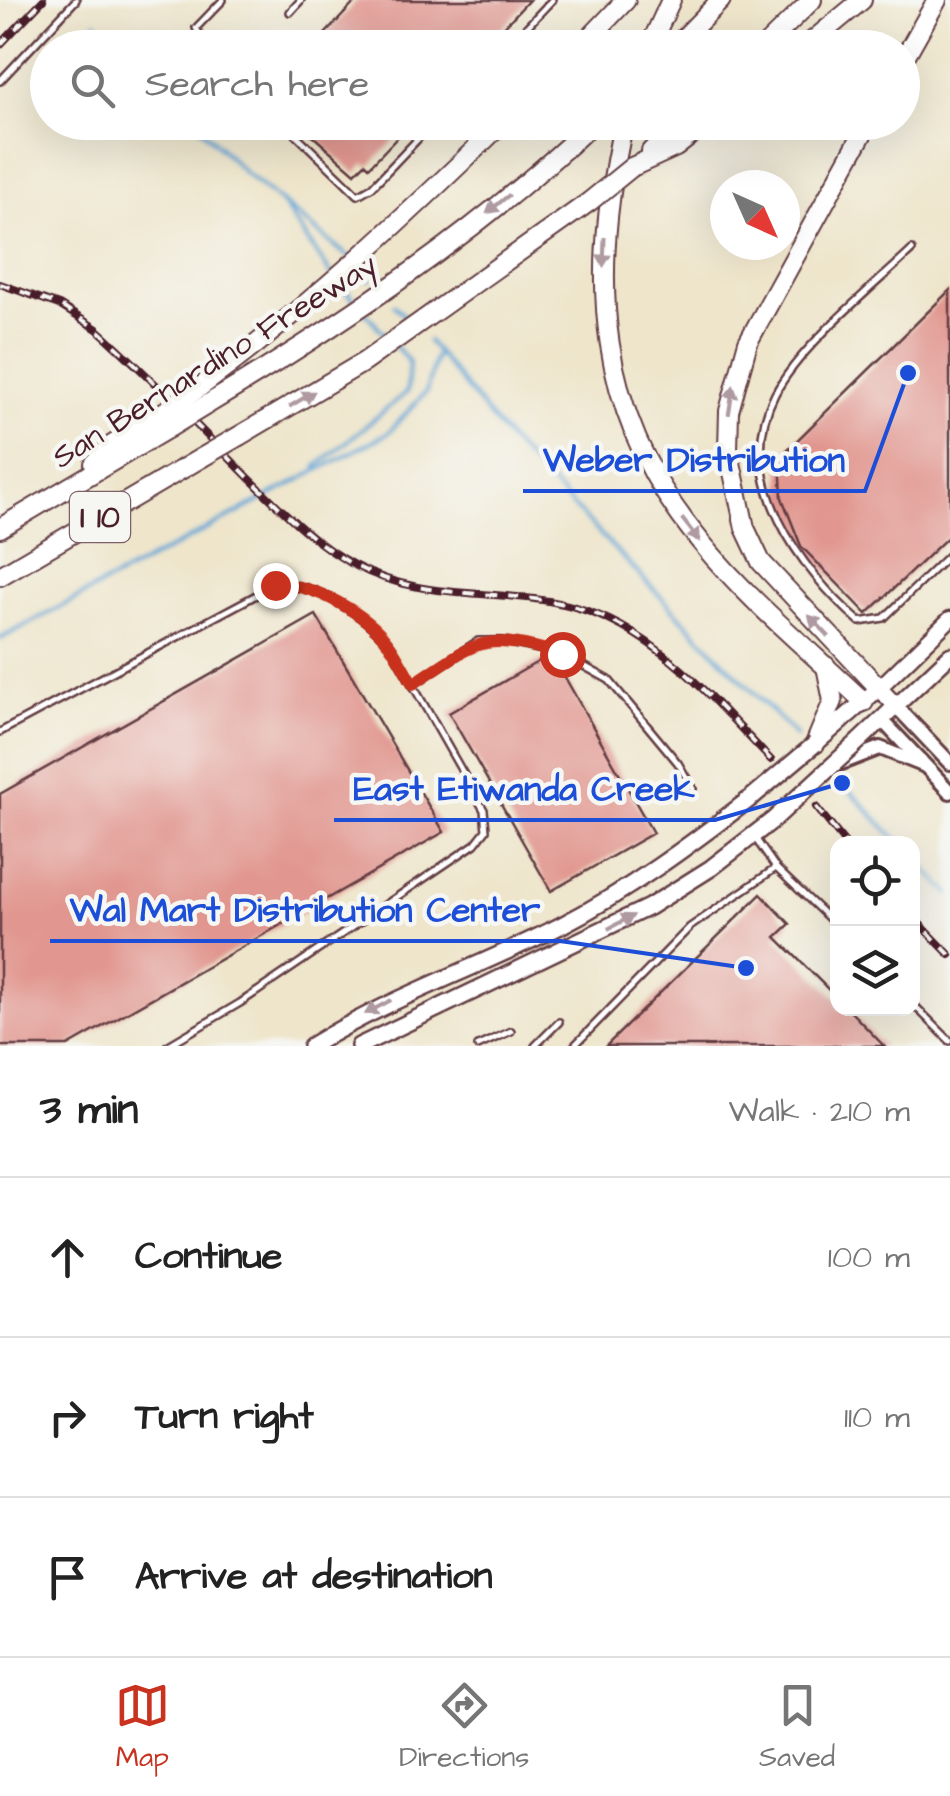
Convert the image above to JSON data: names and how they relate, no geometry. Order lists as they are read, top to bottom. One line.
{"streets":{"highway":["San Bernardino Freeway","I 10"]},"places":["Weber Distribution","East Etiwanda Creek","Wal Mart Distribution Center"],"north":"bottom right","page":{"search":"Search here","heading":["3 min","Walk · 210 m"],"list":[["Continue","100 m"],["Turn right","110 m"],"Arrive at destination"],"nav":["Map","Directions","Saved"]}}
